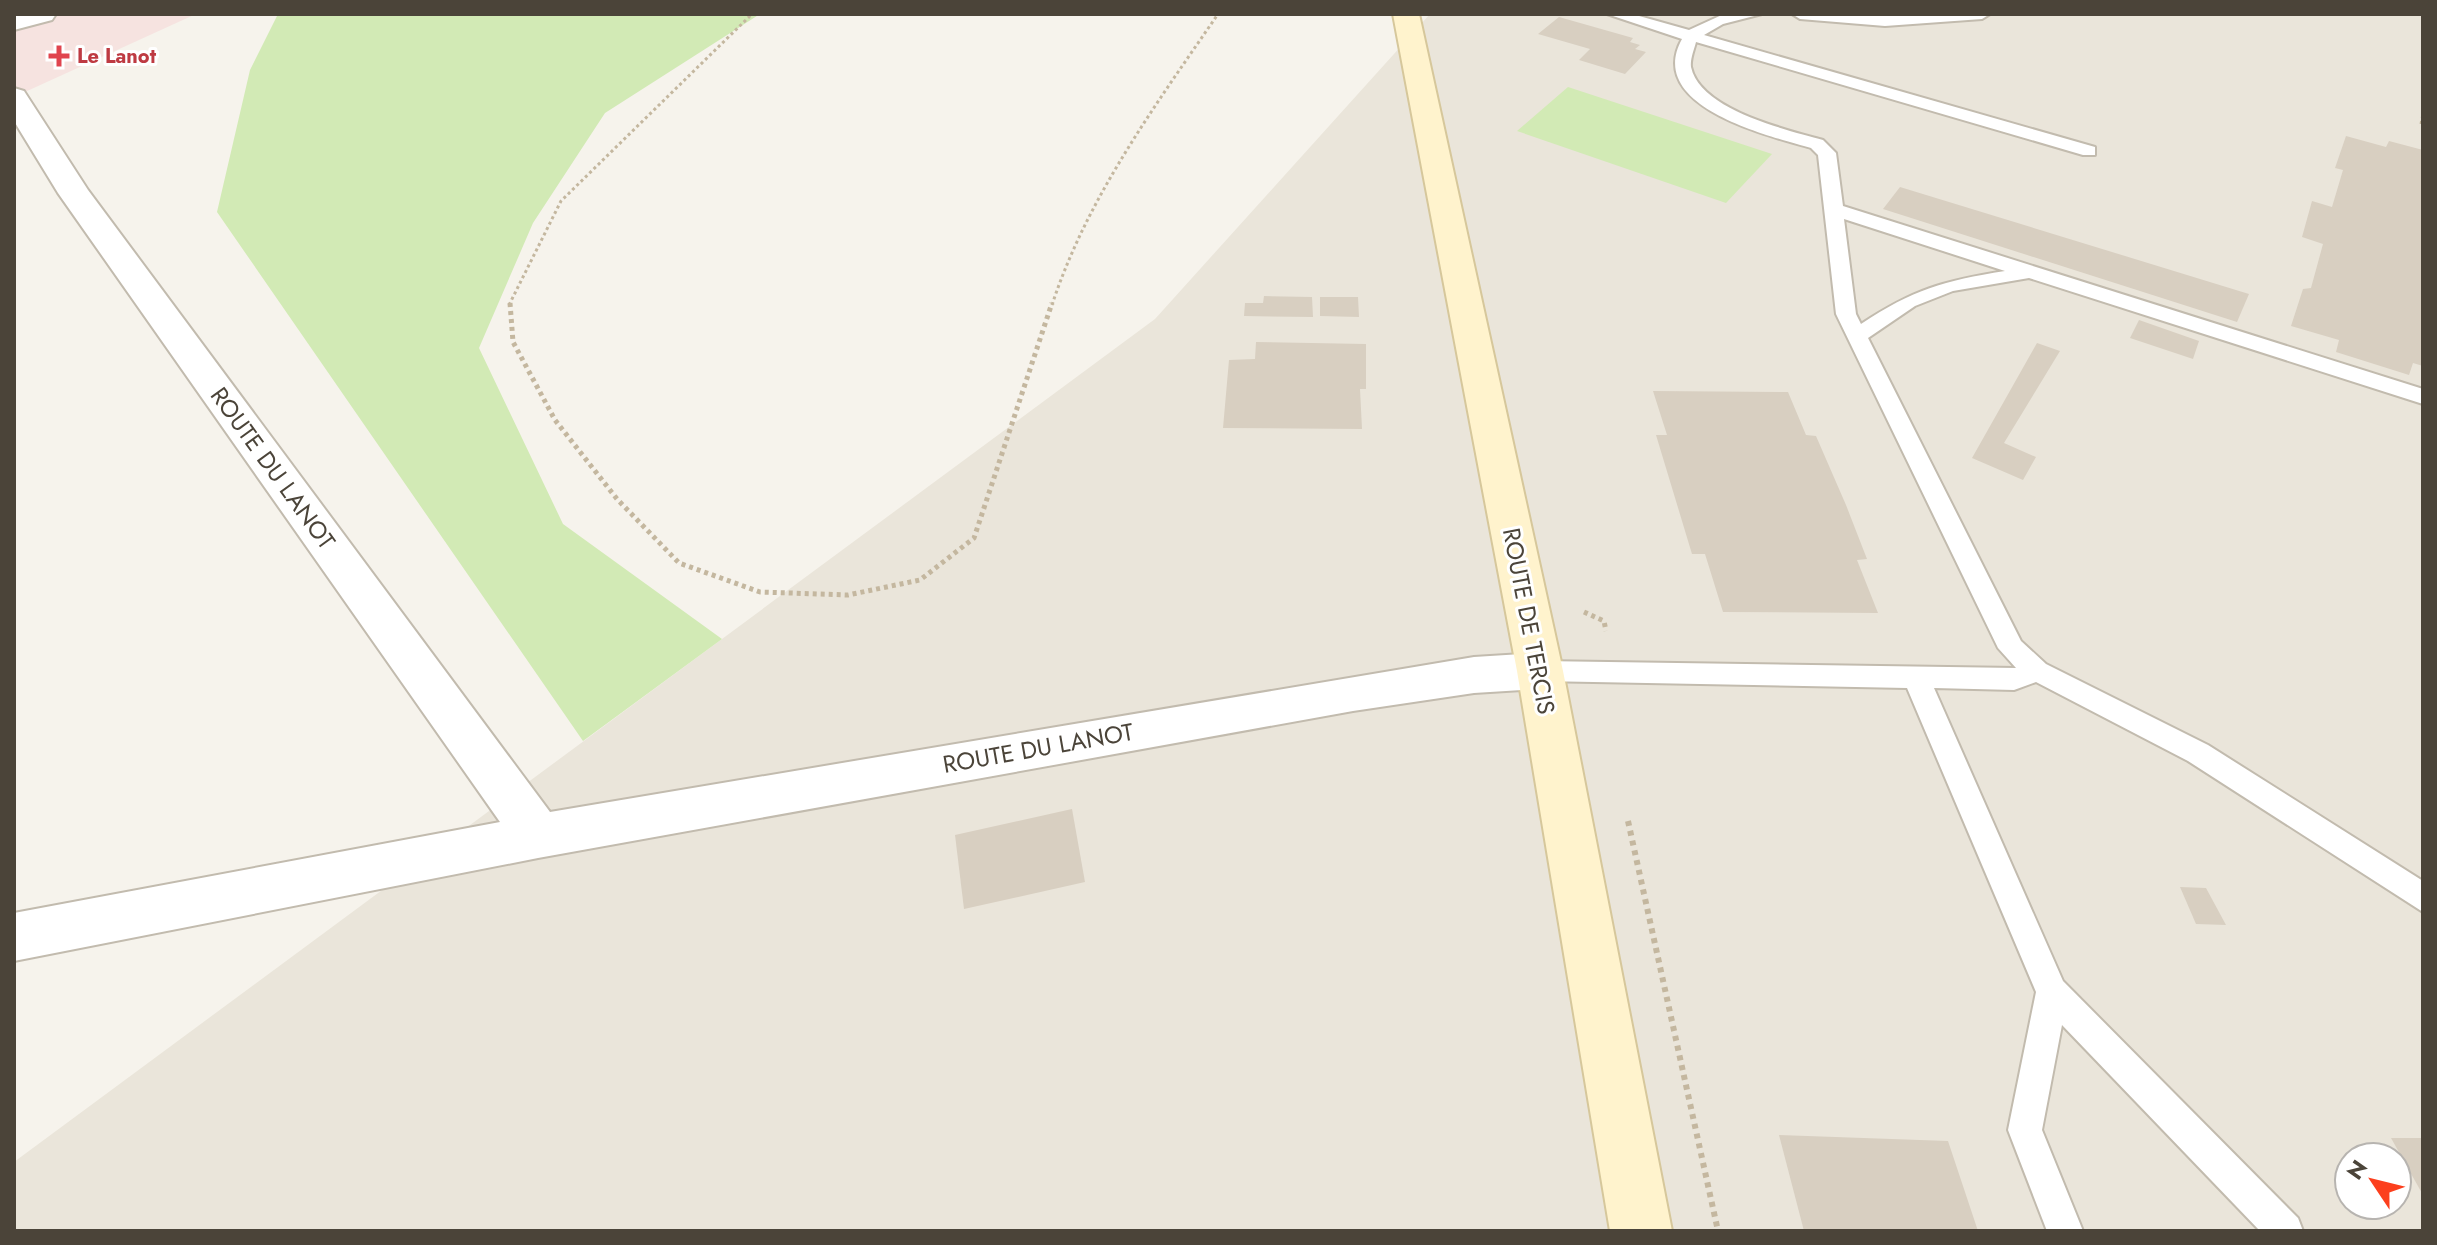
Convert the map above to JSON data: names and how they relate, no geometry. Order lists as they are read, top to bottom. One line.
{"streets":{"main road":["ROUTE DE TERCIS"],"street":["ROUTE DU LANOT"]},"crossings":[["ROUTE DU LANOT","ROUTE DE TERCIS"]],"places":{"health":["Le Lanot"]},"north":"top left"}
